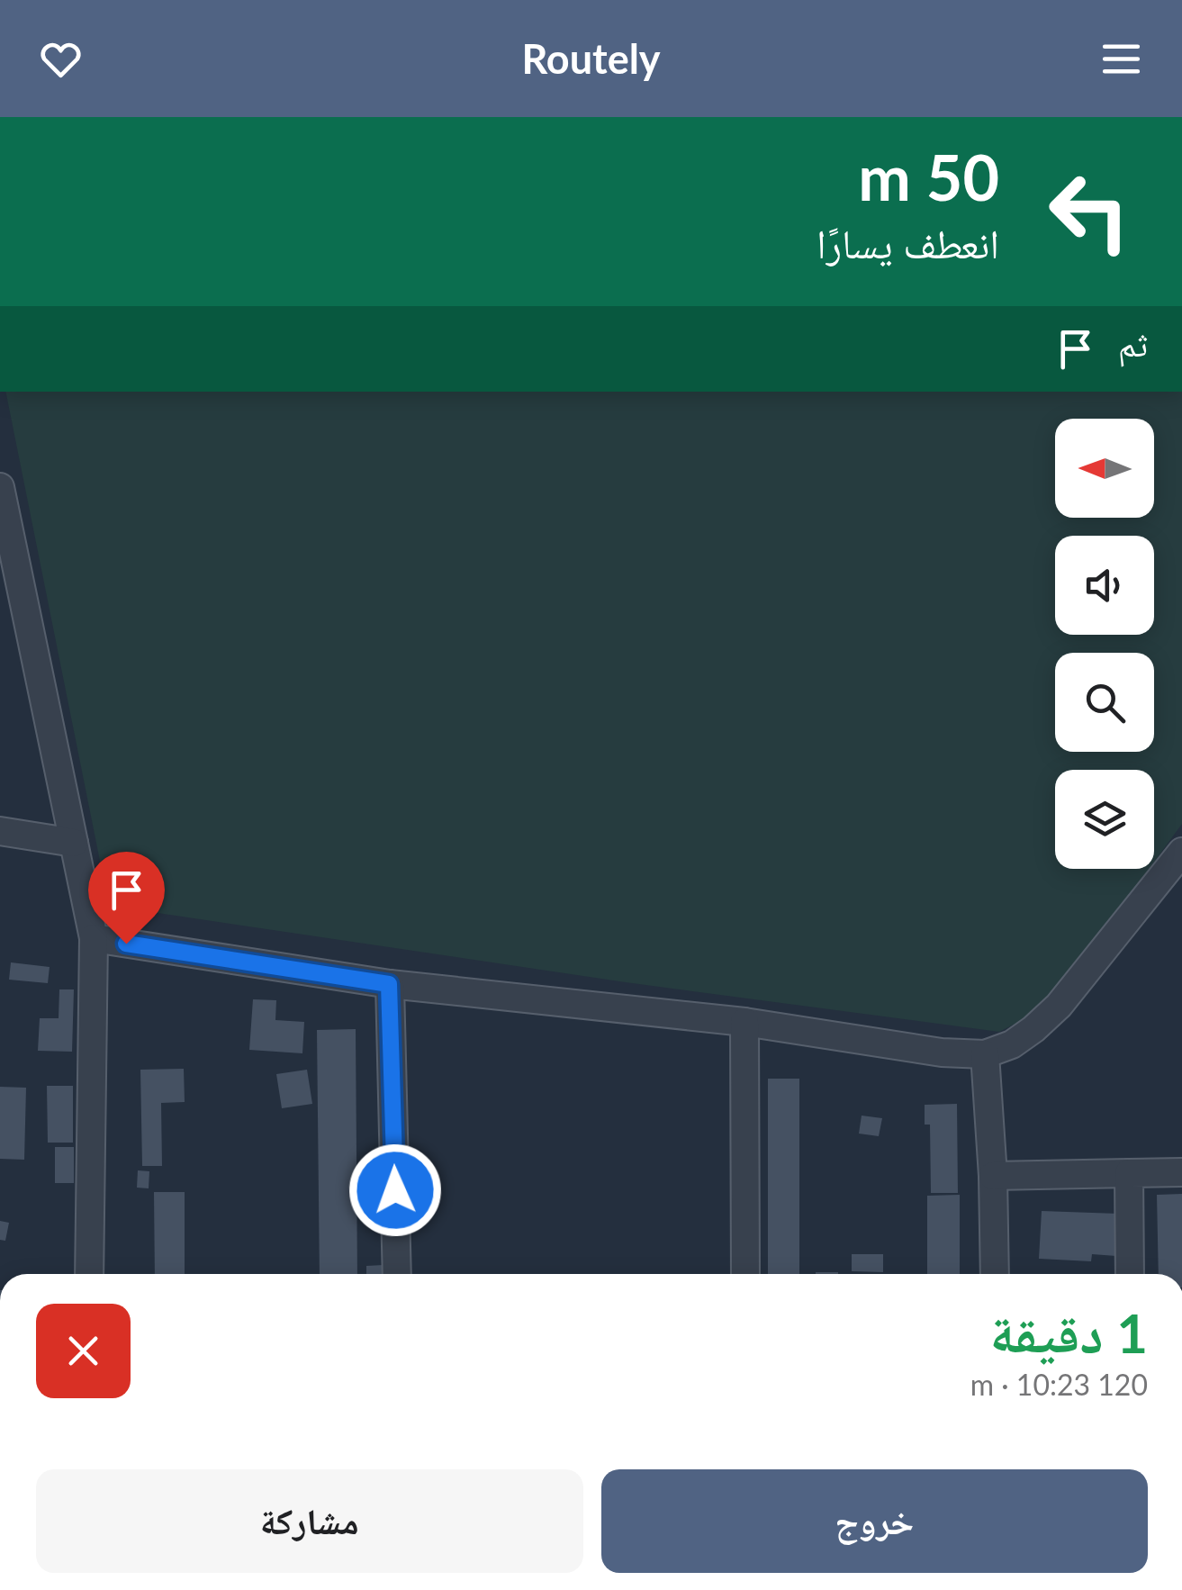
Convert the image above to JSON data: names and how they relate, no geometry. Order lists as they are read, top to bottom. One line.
{"north":"left","page":{"header":"Routely","turn":["50 m","انعطف يسارًا"],"then":"ثم","heading":["1 دقيقة","120 m · 10:23"],"buttons":["خروج","مشاركة"]}}
